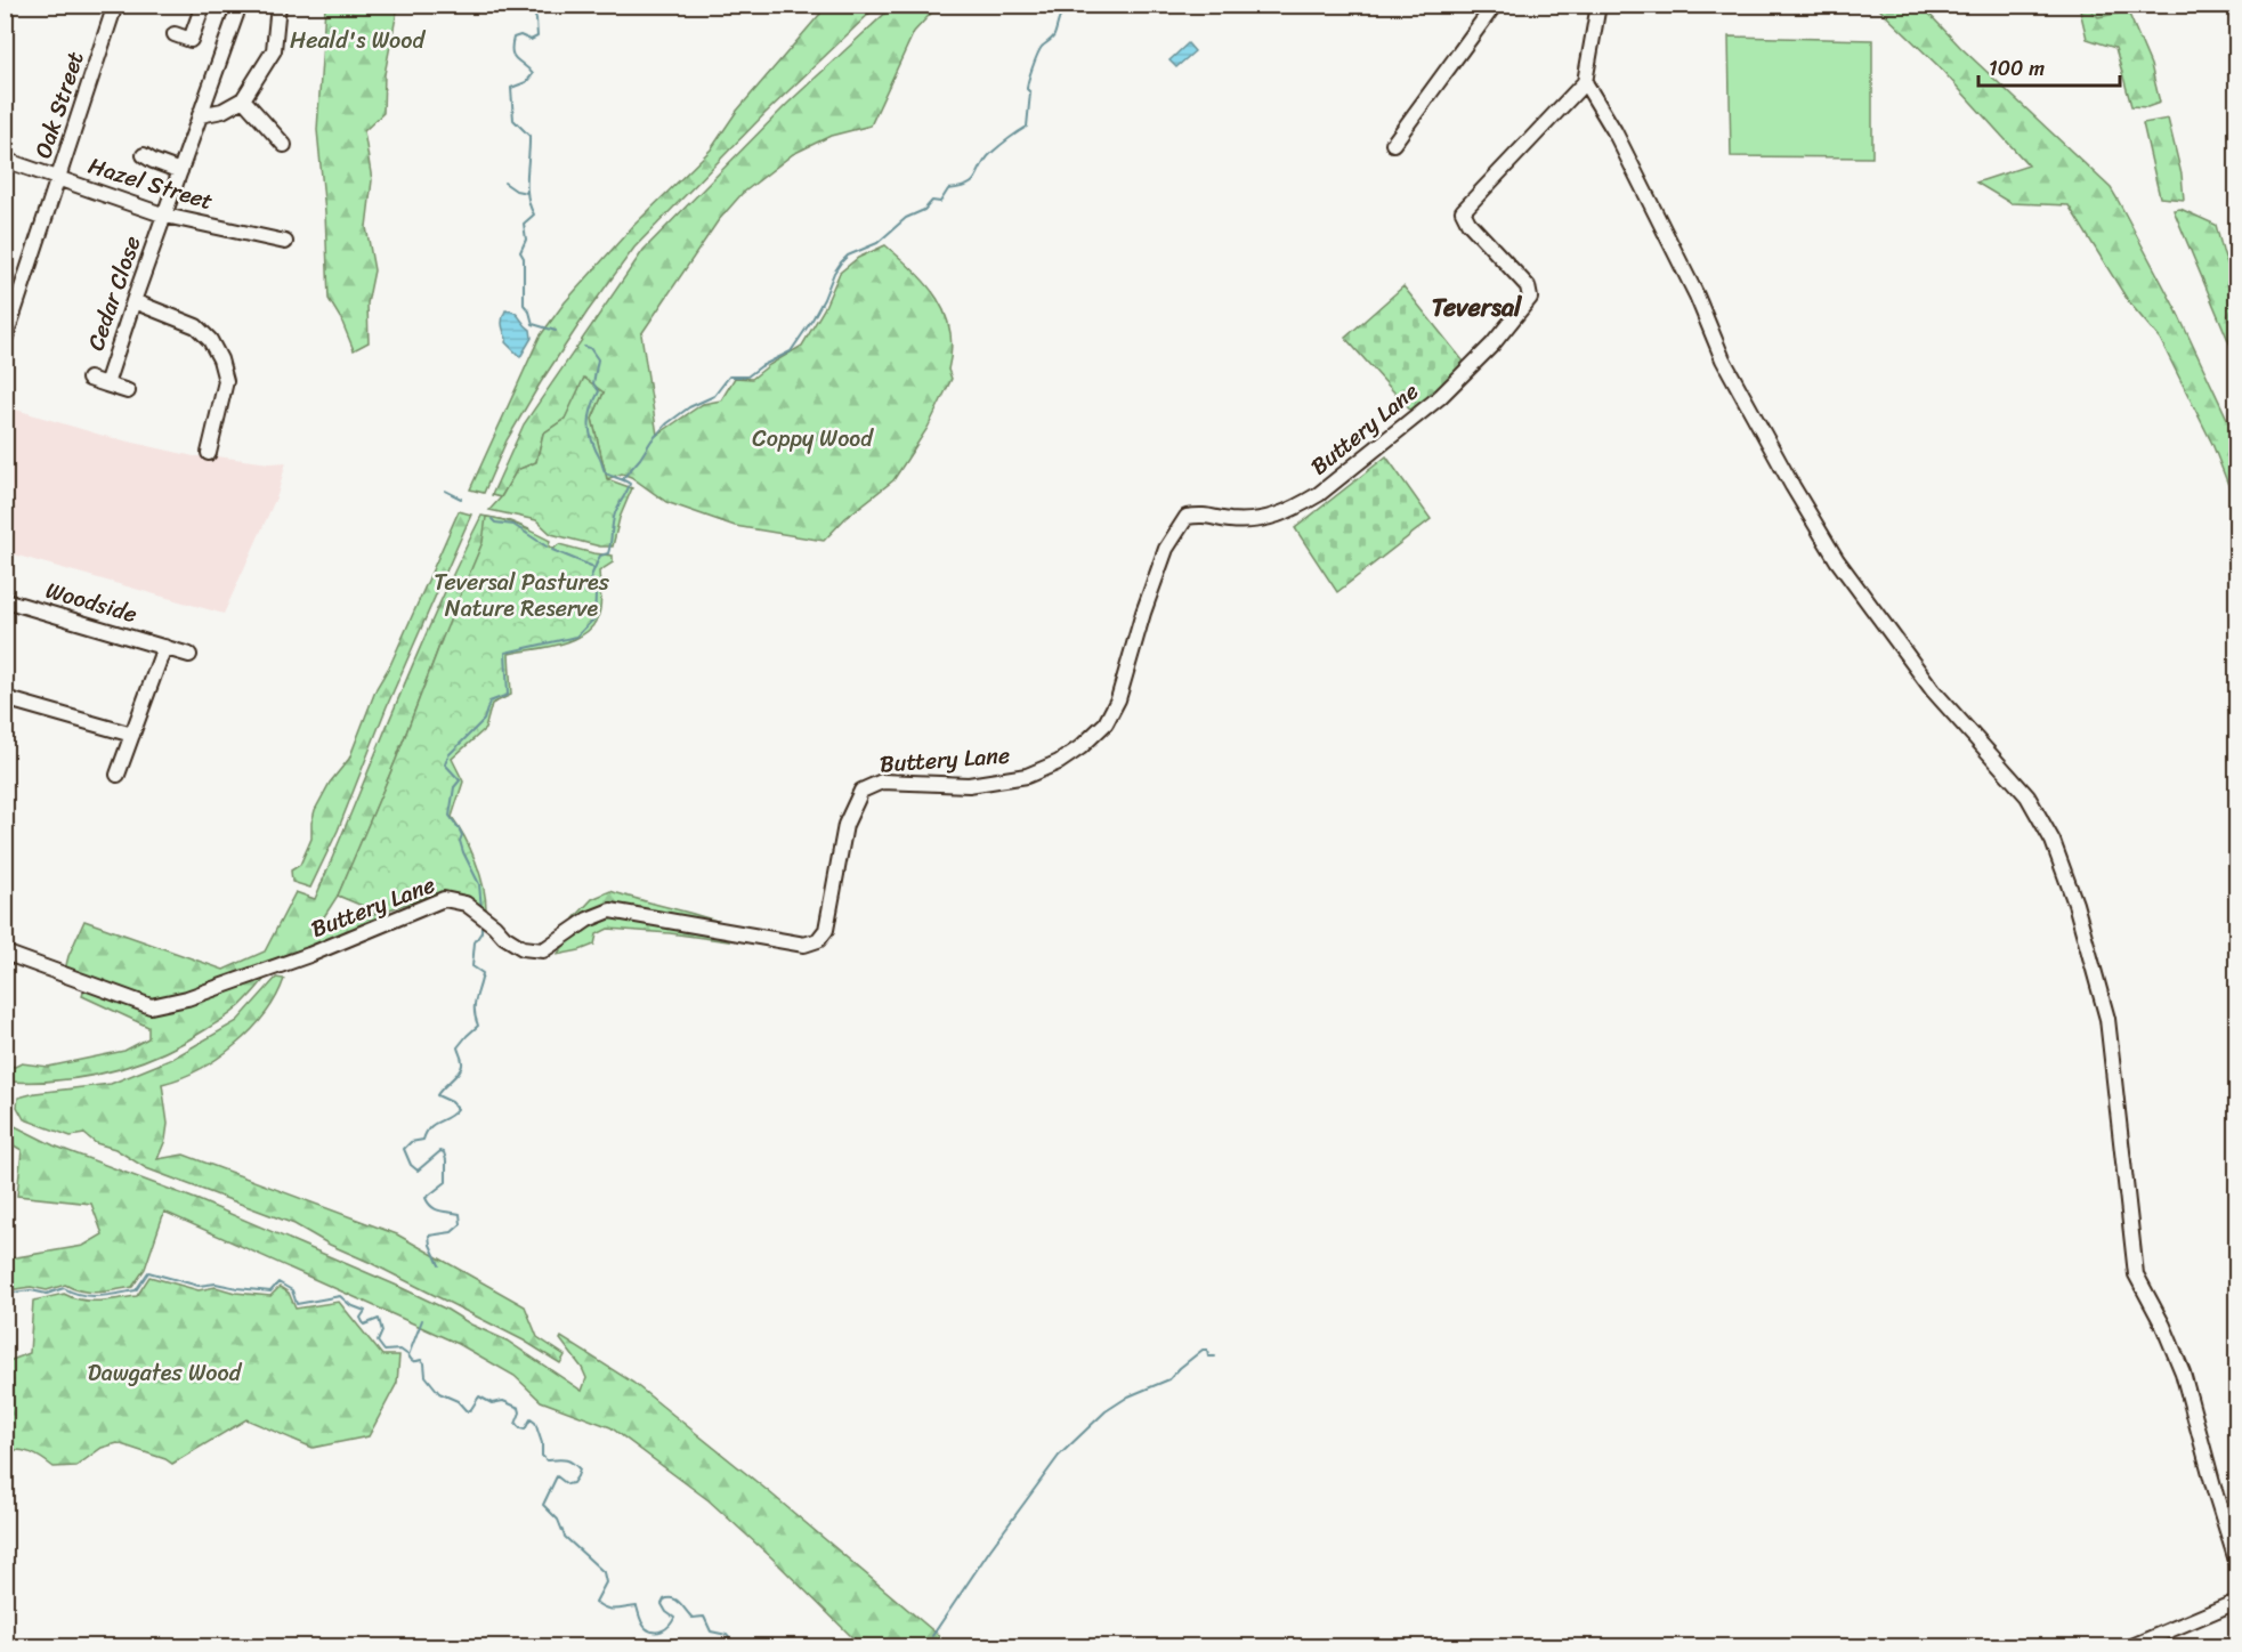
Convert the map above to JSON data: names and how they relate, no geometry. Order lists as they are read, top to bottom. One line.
{"streets":{"street":["Oak Street","Hazel Street","Cedar Close","Buttery Lane","Woodside"]},"crossings":[["Oak Street","Hazel Street"],["Hazel Street","Cedar Close"]],"districts":["Teversal"],"parks":["Heald's Wood","Coppy Wood","Teversal Pastures Nature Reserve","Dawgates Wood"],"scale_bar":"100 m"}
